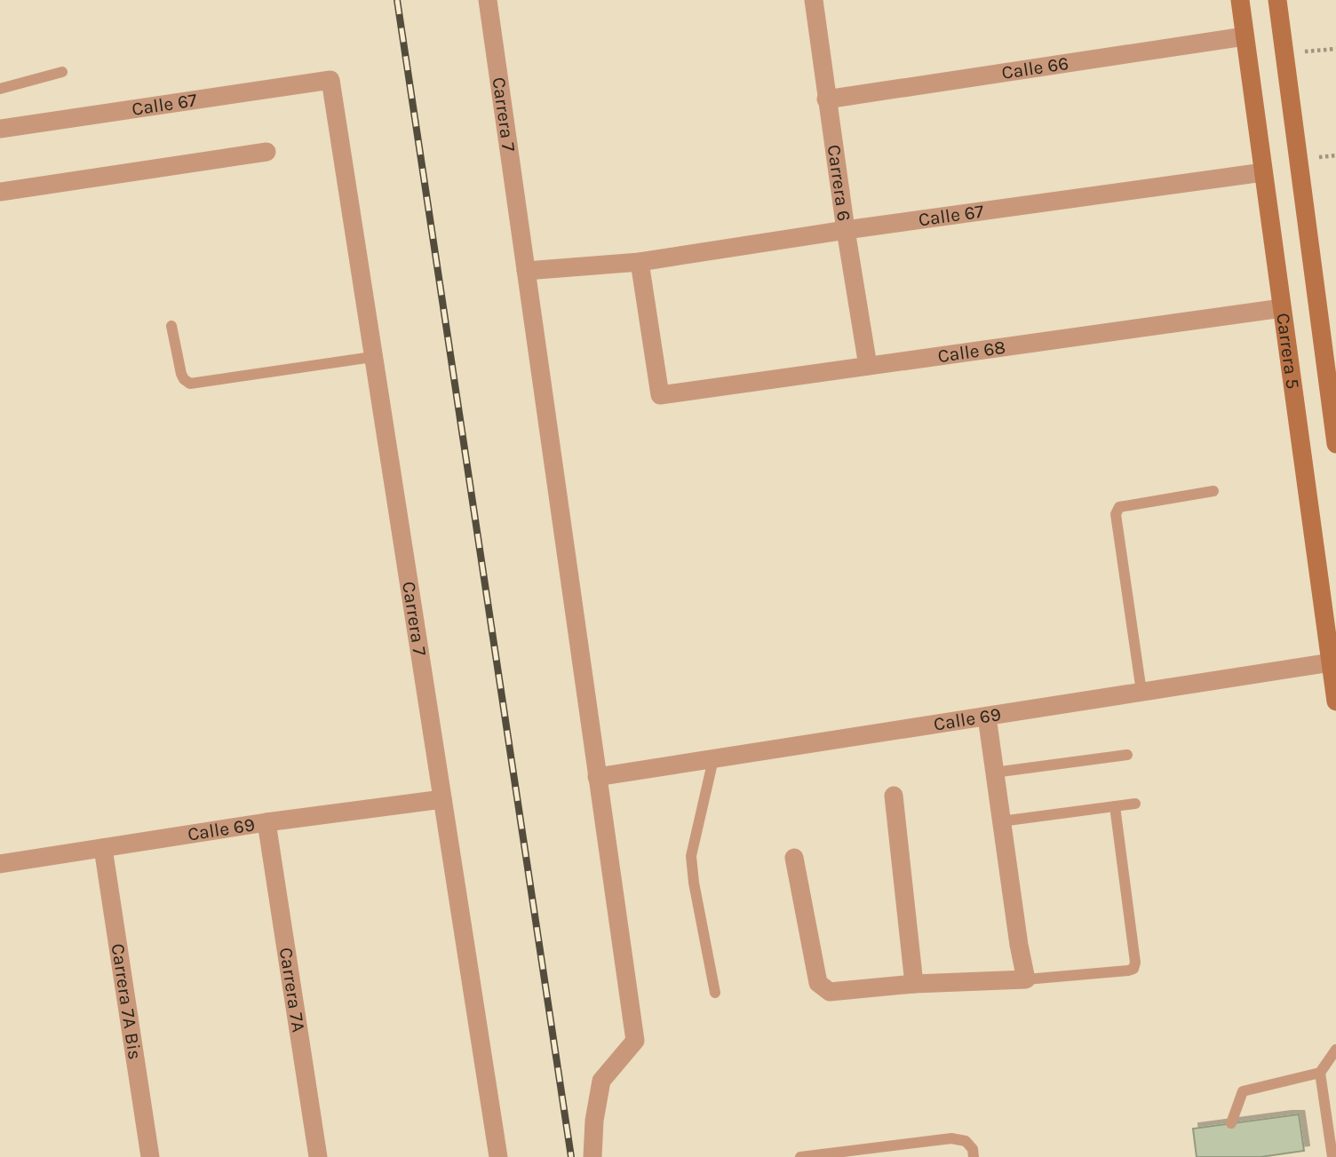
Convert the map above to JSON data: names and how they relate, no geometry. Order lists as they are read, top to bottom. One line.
{"streets":{"main road":["Carrera 5"],"street":["Calle 66","Calle 67","Carrera 7","Carrera 6","Calle 68","Calle 69","Carrera 7A","Carrera 7A Bis"]},"crossings":[["Calle 66","Carrera 6"],["Calle 66","Carrera 5"],["Calle 67","Carrera 7"],["Calle 67","Carrera 6"],["Calle 67","Carrera 5"],["Calle 67","Calle 68"],["Carrera 7","Calle 69"],["Carrera 6","Calle 68"],["Carrera 5","Calle 68"],["Carrera 5","Calle 69"],["Calle 69","Carrera 7A"],["Calle 69","Carrera 7A Bis"]]}
